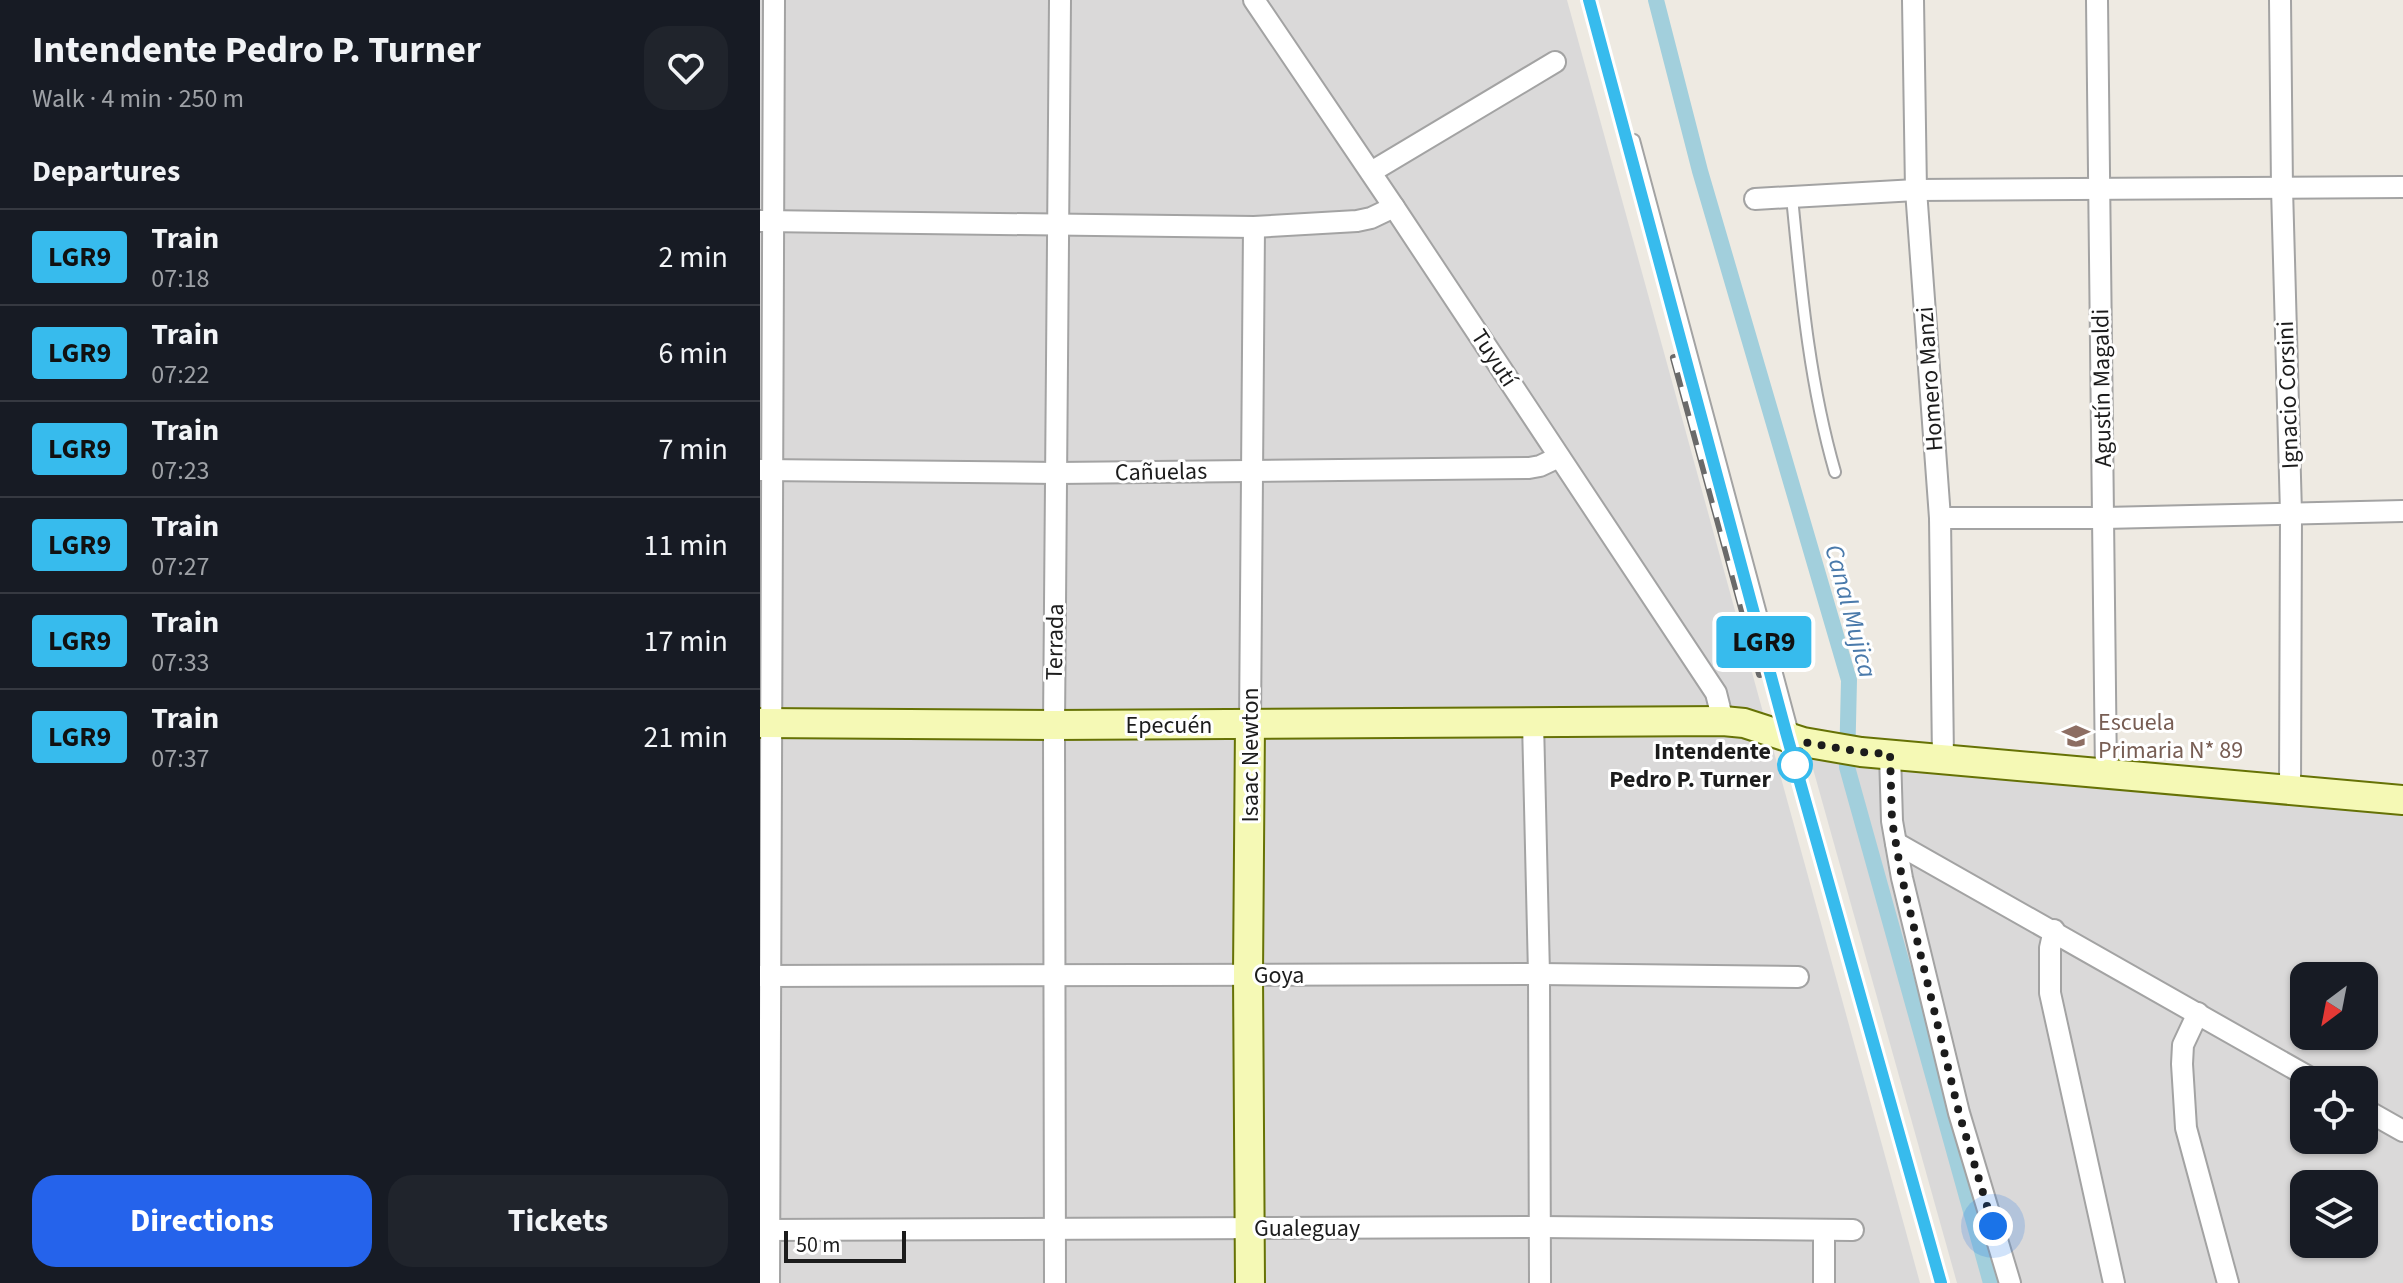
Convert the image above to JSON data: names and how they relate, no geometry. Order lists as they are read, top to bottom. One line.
{"streets":{"street":["Tuyutí","Homero Manzi","Agustín Magaldi","Ignacio Corsini","Cañuelas","Terrada","Epecuén","Isaac Newton","Goya","Gualeguay"]},"crossings":[["Tuyutí","Cañuelas"],["Tuyutí","Epecuén"],["Homero Manzi","Epecuén"],["Agustín Magaldi","Epecuén"],["Ignacio Corsini","Epecuén"],["Cañuelas","Terrada"],["Cañuelas","Isaac Newton"],["Terrada","Epecuén"],["Terrada","Goya"],["Terrada","Gualeguay"],["Epecuén","Isaac Newton"],["Isaac Newton","Goya"],["Isaac Newton","Gualeguay"]],"water":["Canal Mujica"],"places":{"school or university":["Escuela Primaria N* 89"],"other":["Intendente Pedro P. Turner"]},"scale_bar":"50 m","north":"bottom left","page":{"heading":[["Intendente Pedro P. Turner","Walk · 4 min · 250 m"],"Departures"],"on_map":"LGR9","list":[{"mark":"LGR9","name":"Train","note":"07:18","value":"2 min"},{"mark":"LGR9","name":"Train","note":"07:22","value":"6 min"},{"mark":"LGR9","name":"Train","note":"07:23","value":"7 min"},{"mark":"LGR9","name":"Train","note":"07:27","value":"11 min"},{"mark":"LGR9","name":"Train","note":"07:33","value":"17 min"},{"mark":"LGR9","name":"Train","note":"07:37","value":"21 min"}],"buttons":["Directions","Tickets"],"scale":"50 m"}}
